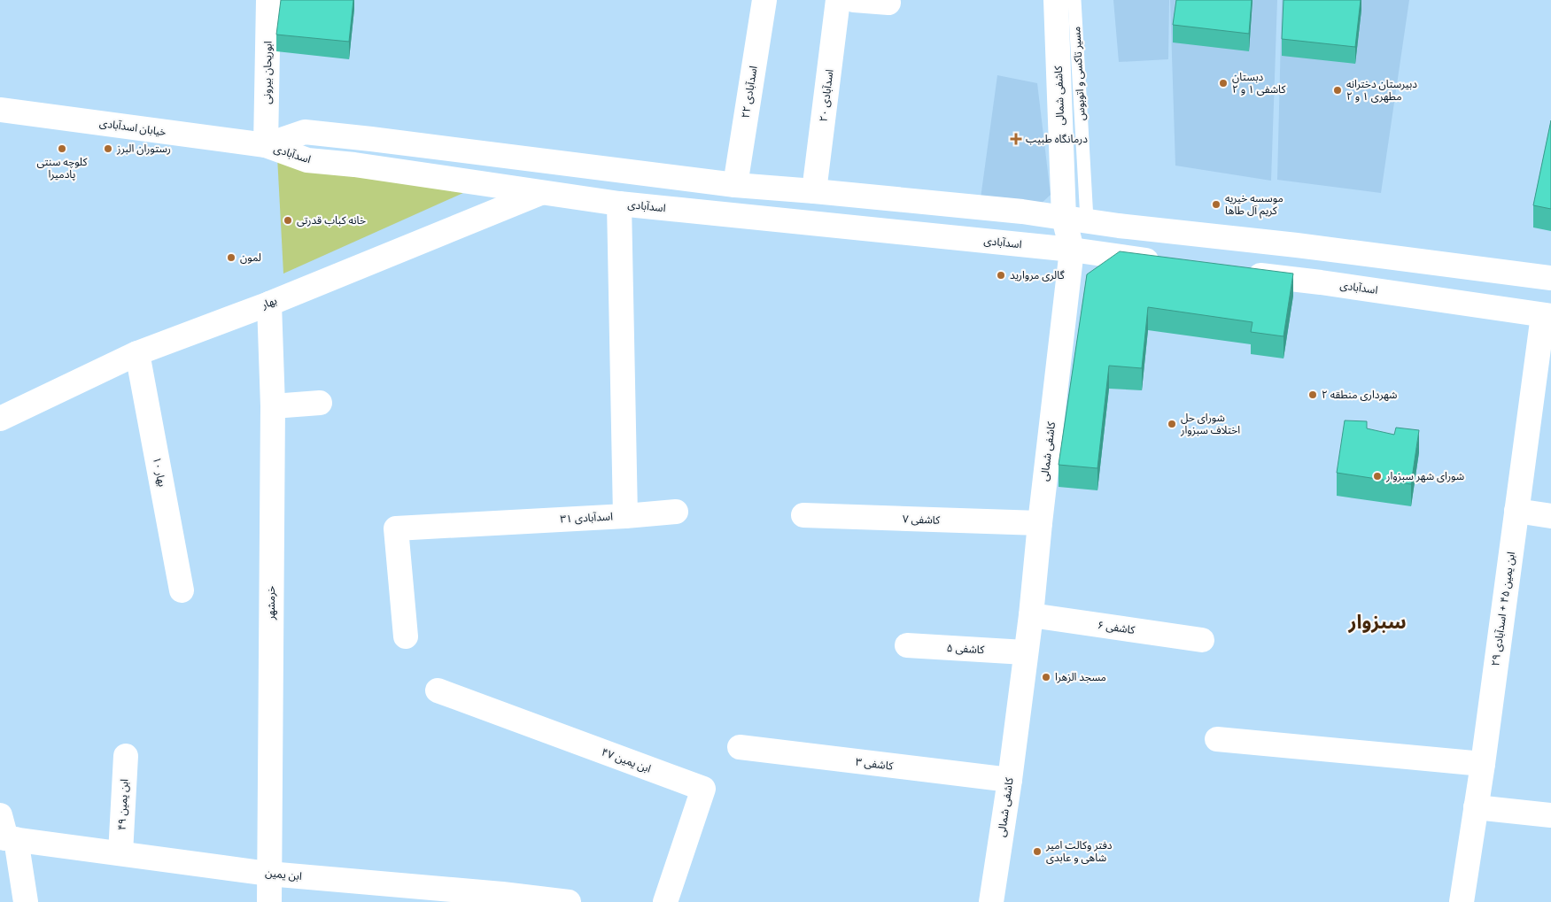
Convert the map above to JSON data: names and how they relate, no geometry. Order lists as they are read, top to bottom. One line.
{"streets":{"street":["ابوریحان بیرونی","اسدآبادی ۲۲","اسدآبادی ۲۰","کاشفی شمالی","خیابان اسدآبادی","اسدآبادی","بهار","بهار ۱۰","اسدآبادی ۳۱","کاشفی ۷","خرمشهر","ابن یمین ۴۵ + اسدآبادی ۲۹","کاشفی ۶","کاشفی ۵","ابن یمین ۴۷","کاشفی ۳","ابن یمین ۴۹","ابن یمین"],"lane":["مسیر تاکسی و اتوبوس"]},"crossings":[["ابوریحان بیرونی","خیابان اسدآبادی"],["ابوریحان بیرونی","اسدآبادی"],["مسیر تاکسی و اتوبوس","کاشفی شمالی"],["مسیر تاکسی و اتوبوس","اسدآبادی"],["اسدآبادی ۲۲","اسدآبادی"],["اسدآبادی ۲۰","اسدآبادی"],["کاشفی شمالی","اسدآبادی"],["کاشفی شمالی","کاشفی ۷"],["کاشفی شمالی","کاشفی ۶"],["کاشفی شمالی","کاشفی ۵"],["کاشفی شمالی","کاشفی ۳"],["خیابان اسدآبادی","اسدآبادی"],["اسدآبادی","بهار"],["اسدآبادی","اسدآبادی ۳۱"],["اسدآبادی","ابن یمین ۴۵ + اسدآبادی ۲۹"],["بهار","بهار ۱۰"],["بهار","خرمشهر"],["خرمشهر","ابن یمین"],["ابن یمین ۴۹","ابن یمین"]],"districts":["سبزوار"],"places":{"other":["دبستان کاشفی ۱ و ۲","دبیرستان دخترانه مطهری ۱ و ۲","کلوچه سنتی پادمیرا","رستوران البرز","موسسه خیریه کریم آل طاها","خانه کباب قدرتی","لمون","گالری مروارید","شهرداری منطقه ۲","شورای حل اختلاف سبزوار","شورای شهر سبزوار","مسجد الزهرا","دفتر وکالت امیر شاهی و عابدی"],"health":["درمانگاه طبیب"]}}
